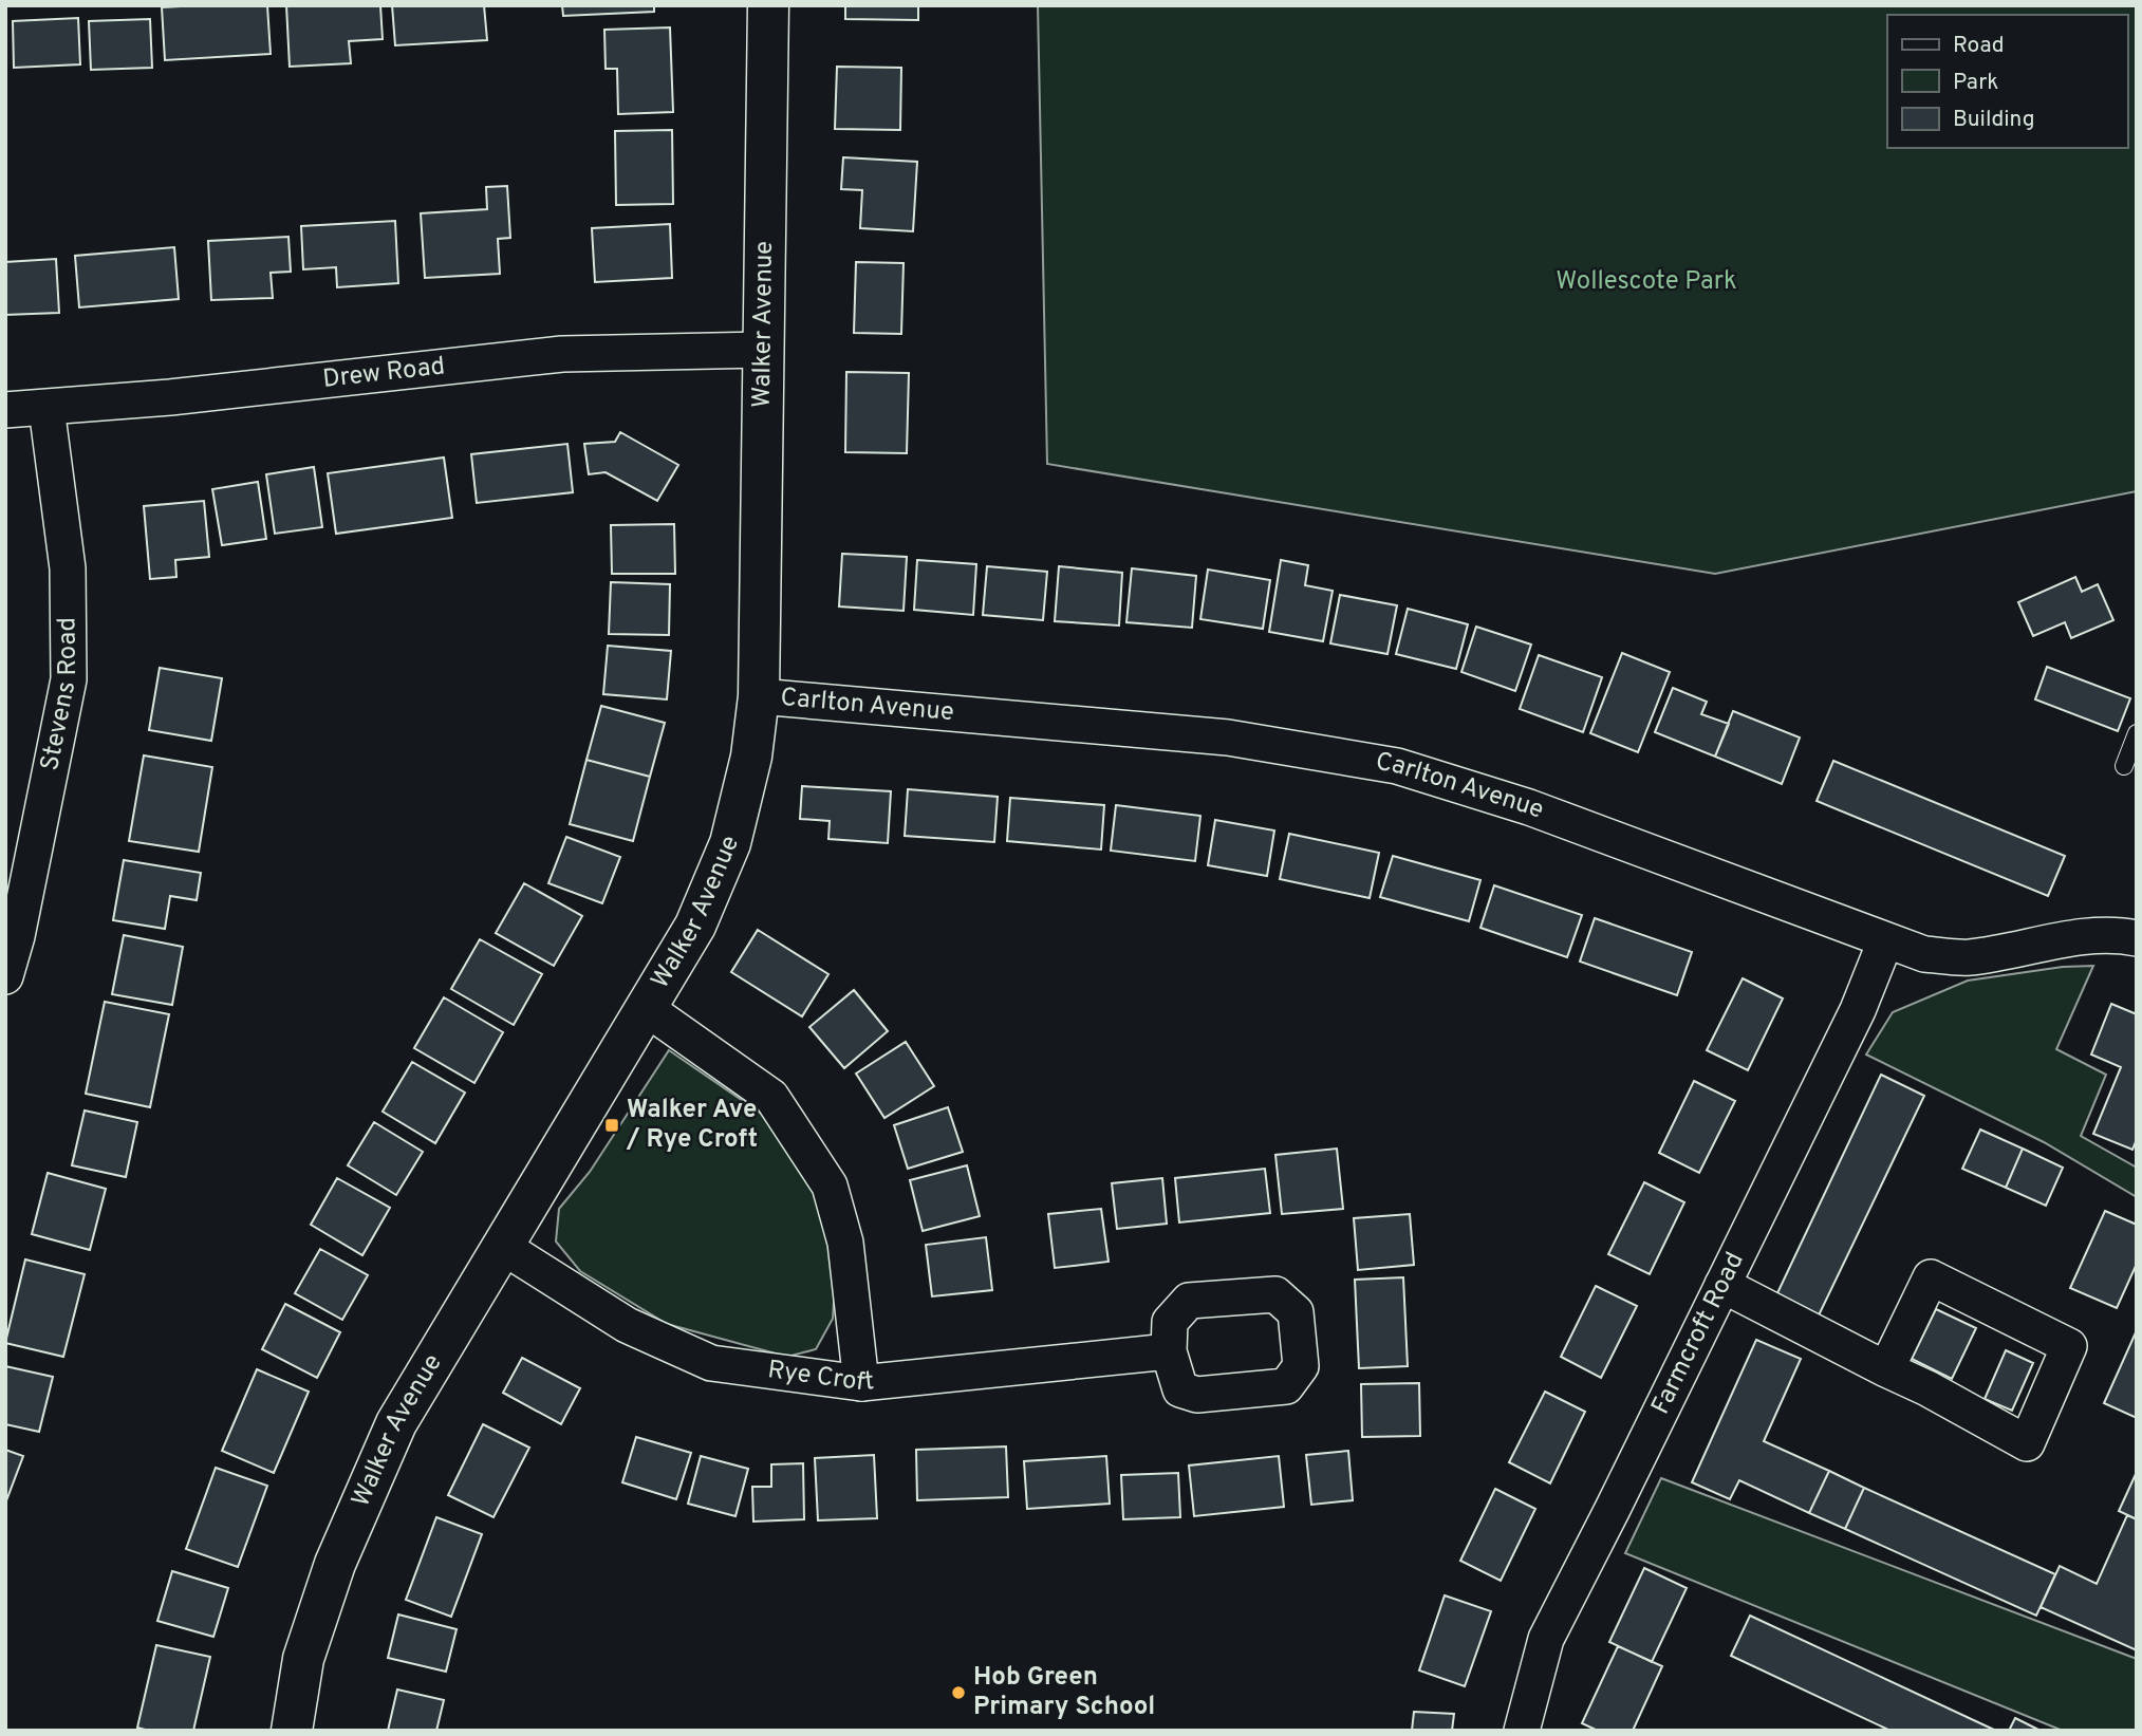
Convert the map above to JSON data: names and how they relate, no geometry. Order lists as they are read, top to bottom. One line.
{"streets":{"street":["Walker Avenue","Drew Road","Stevens Road","Carlton Avenue","Farmcroft Road","Rye Croft"]},"crossings":[["Walker Avenue","Drew Road"],["Walker Avenue","Carlton Avenue"],["Walker Avenue","Rye Croft"],["Drew Road","Stevens Road"],["Carlton Avenue","Farmcroft Road"]],"parks":["Wollescote Park"],"places":{"transit":["Walker Ave / Rye Croft"],"other":["Hob Green Primary School"]},"legend":["Road","Park","Building"]}
